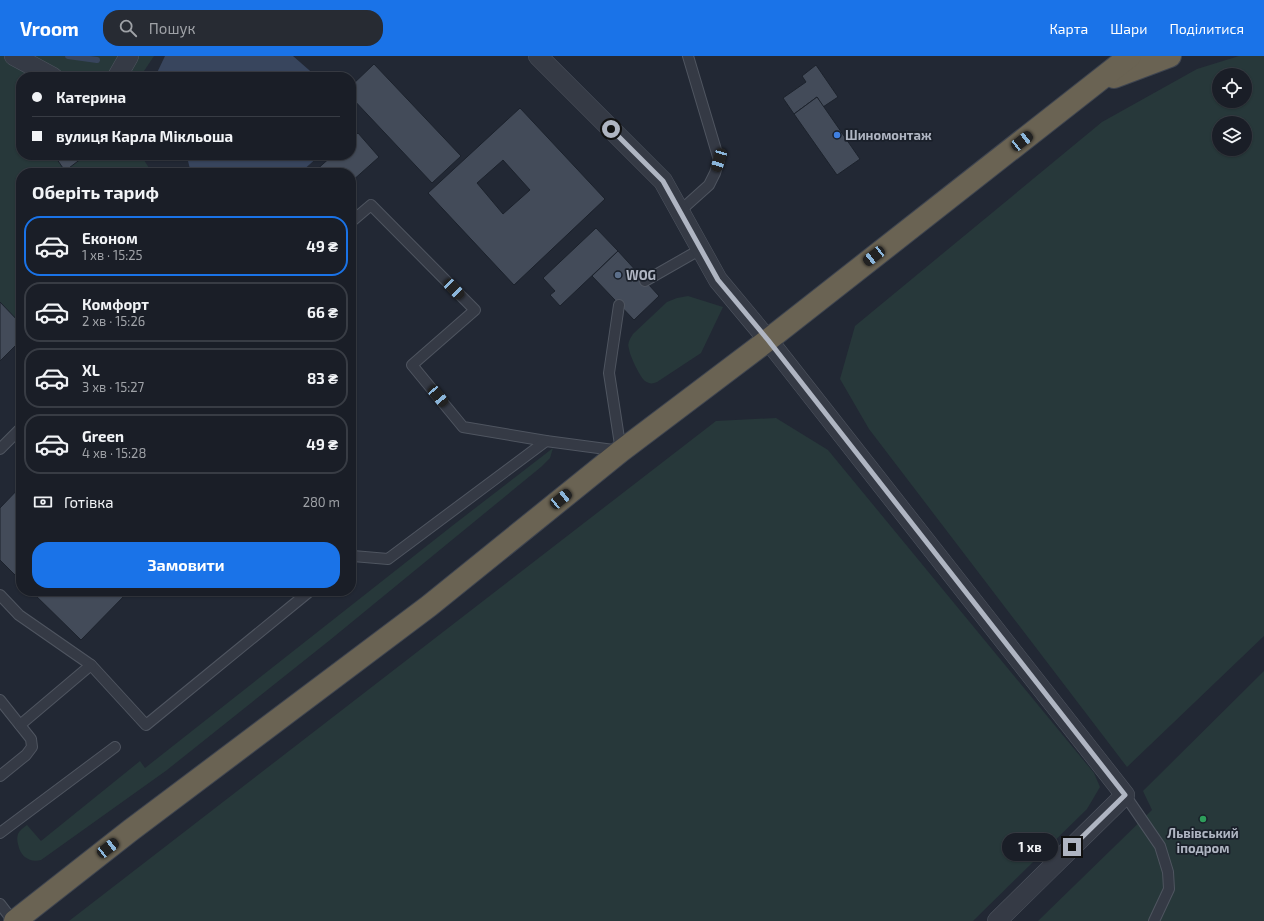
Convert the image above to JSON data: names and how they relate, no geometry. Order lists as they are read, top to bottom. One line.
{"places":["Шиномонтаж","WOG","Львівський іподром"],"page":{"header":"Vroom","search":"Пошук","nav":["Карта","Шари","Поділитися"],"banner":["Катерина","вулиця Карла Мікльоша"],"heading":"Оберіть тариф","list":[{"name":"Економ","note":"1 хв · 15:25","value":"49 ₴"},{"name":"Комфорт","note":"2 хв · 15:26","value":"66 ₴"},{"name":"XL","note":"3 хв · 15:27","value":"83 ₴"},{"name":"Green","note":"4 хв · 15:28","value":"49 ₴"}],"pay":["Готівка","280 m"],"buttons":"Замовити","bubble":"1 хв"}}
